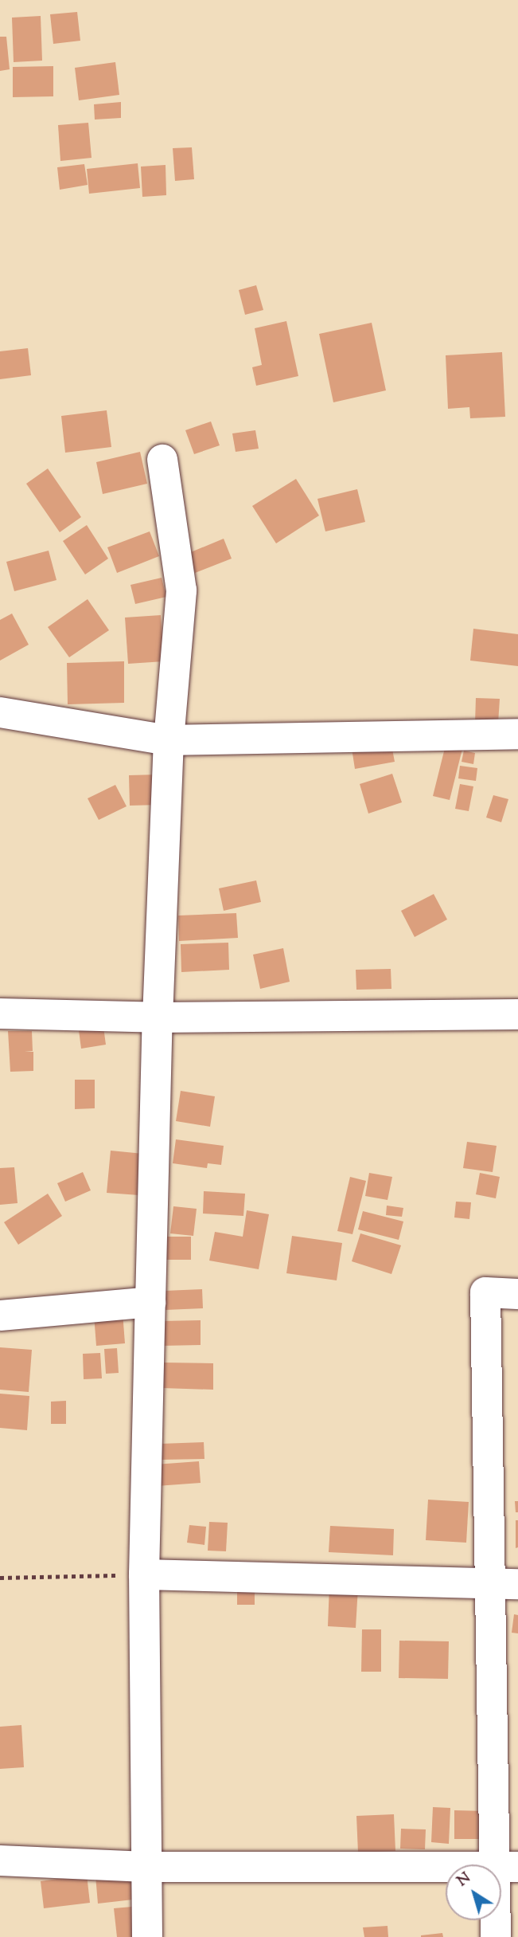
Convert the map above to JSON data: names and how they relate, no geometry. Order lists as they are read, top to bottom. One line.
{"north":"top left"}
